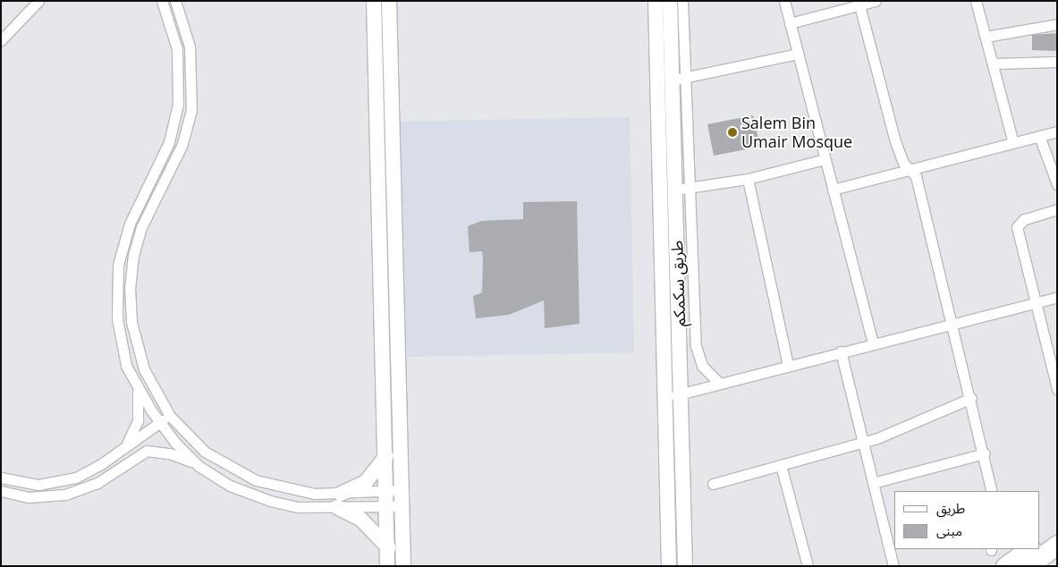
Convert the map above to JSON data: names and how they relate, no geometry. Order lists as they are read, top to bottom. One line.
{"streets":{"street":["طريق سكمكم"]},"places":["Salem Bin Umair Mosque"],"legend":["طريق","مبنى"]}
